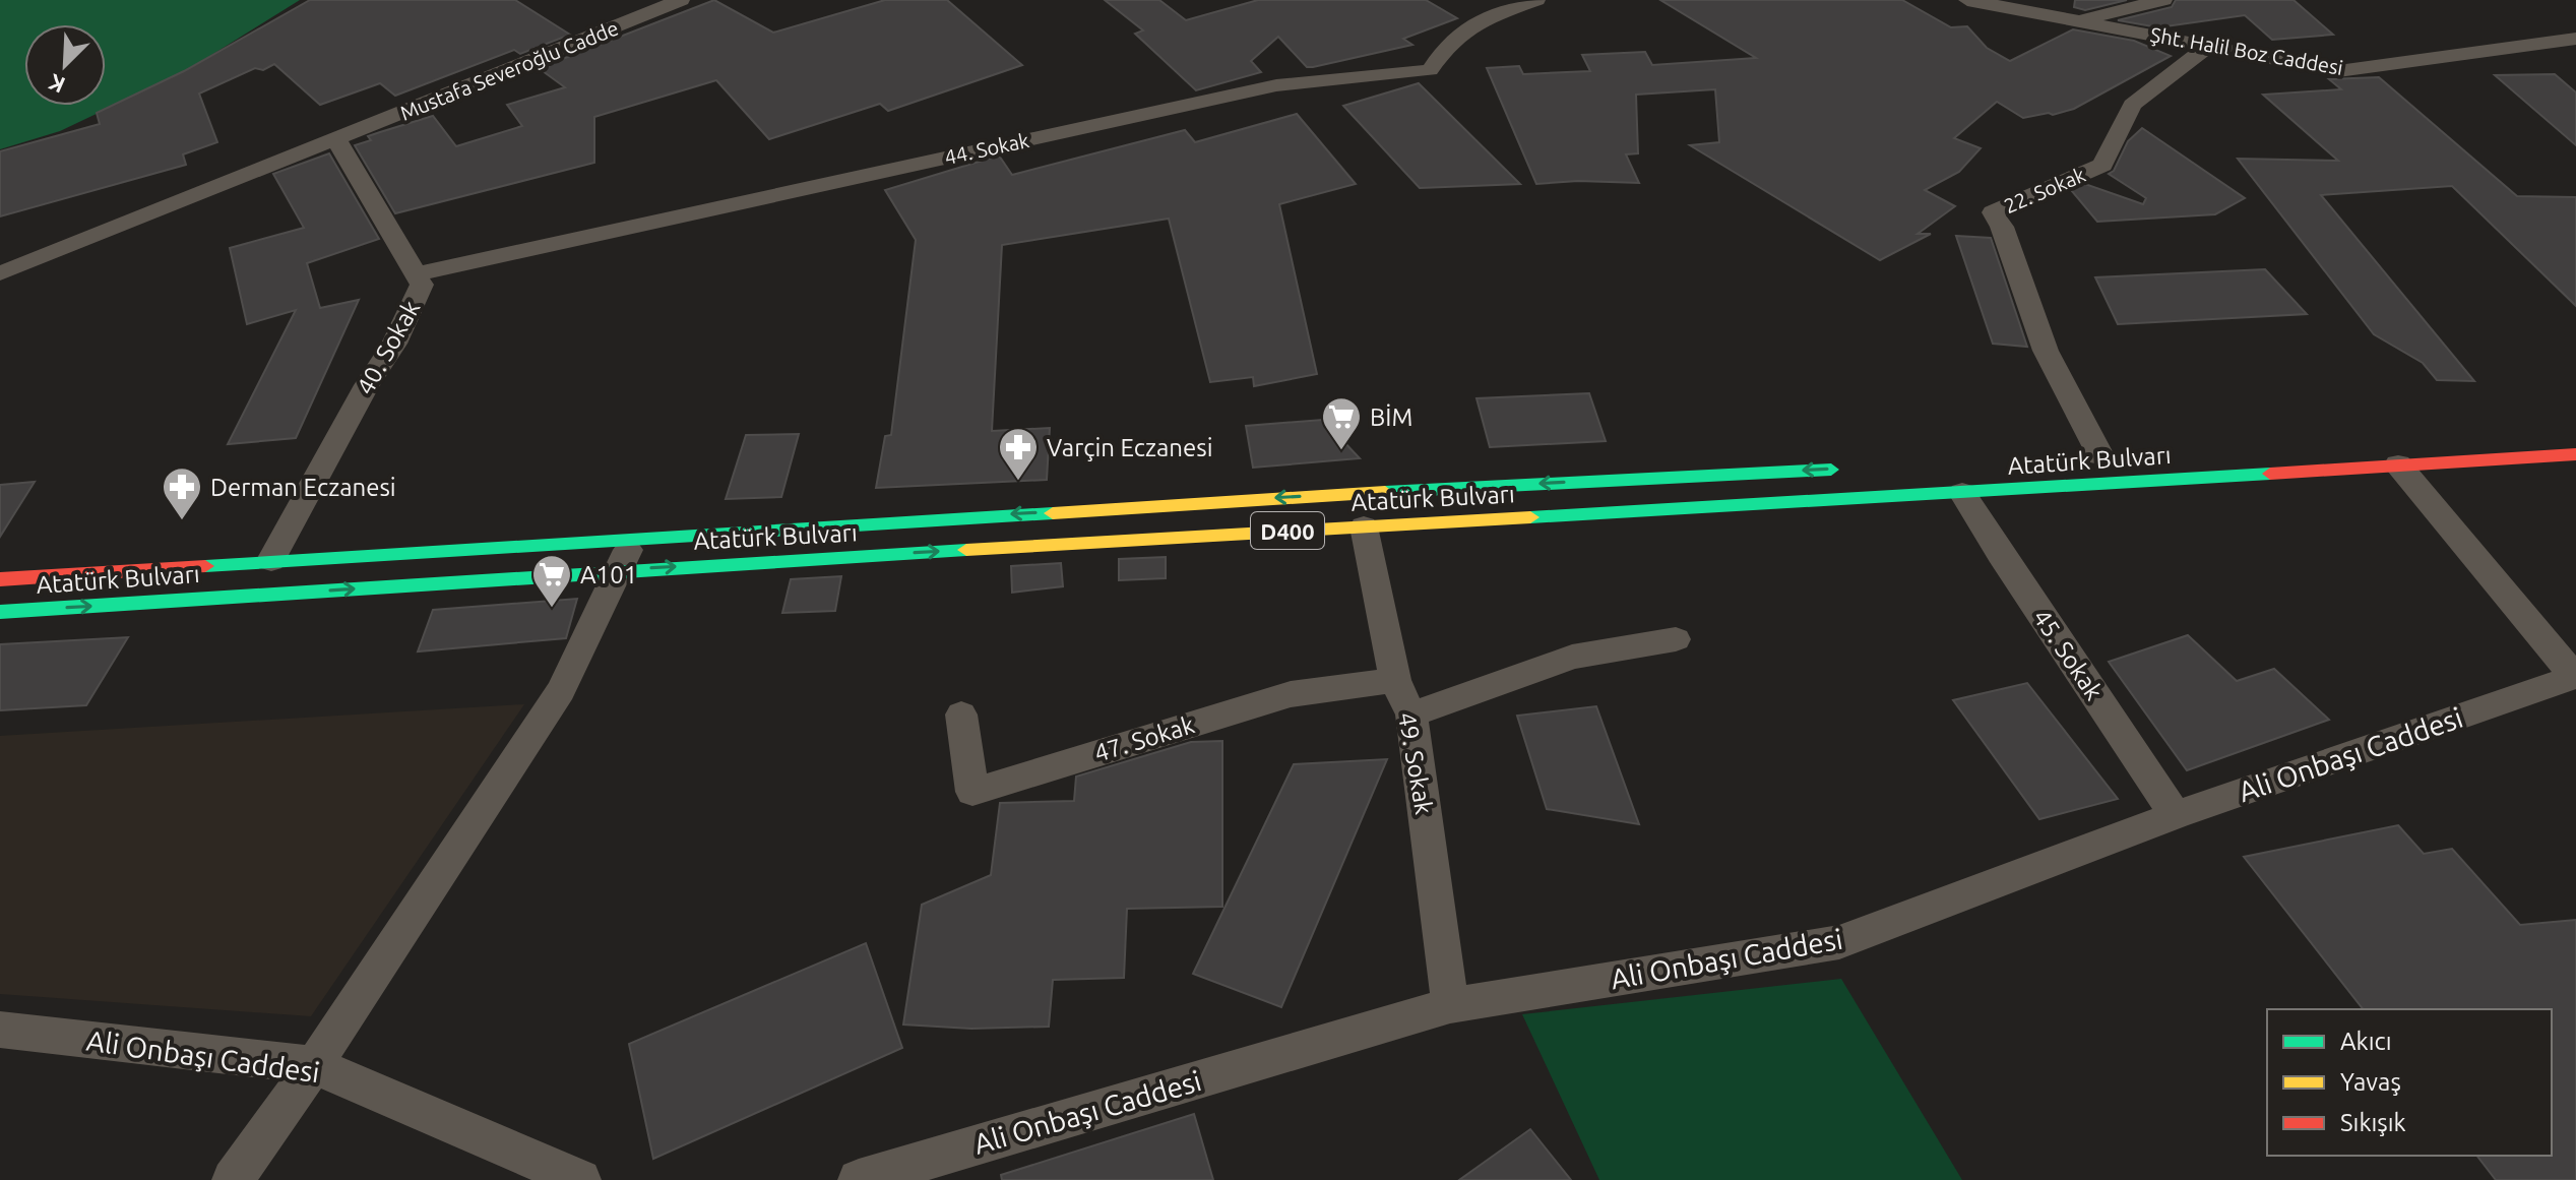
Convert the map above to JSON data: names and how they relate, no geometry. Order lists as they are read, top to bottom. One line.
{"streets":{"main road":["Atatürk Bulvarı","D400"],"street":["Şht. Halil Boz Caddesi","Mustafa Severoğlu Cadde","44. Sokak","22. Sokak","40. Sokak","45. Sokak","47. Sokak","Ali Onbaşı Caddesi","49. Sokak"]},"crossings":[["Şht. Halil Boz Caddesi","22. Sokak"],["Mustafa Severoğlu Cadde","40. Sokak"],["44. Sokak","40. Sokak"],["40. Sokak","Atatürk Bulvarı"],["Atatürk Bulvarı","45. Sokak"],["Atatürk Bulvarı","49. Sokak"],["45. Sokak","Ali Onbaşı Caddesi"],["47. Sokak","49. Sokak"],["Ali Onbaşı Caddesi","49. Sokak"]],"places":{"supermarket":["BİM","A101"],"pharmacy":["Varçin Eczanesi","Derman Eczanesi"]},"legend":["Akıcı","Yavaş","Sıkışık"],"north":"bottom left"}
